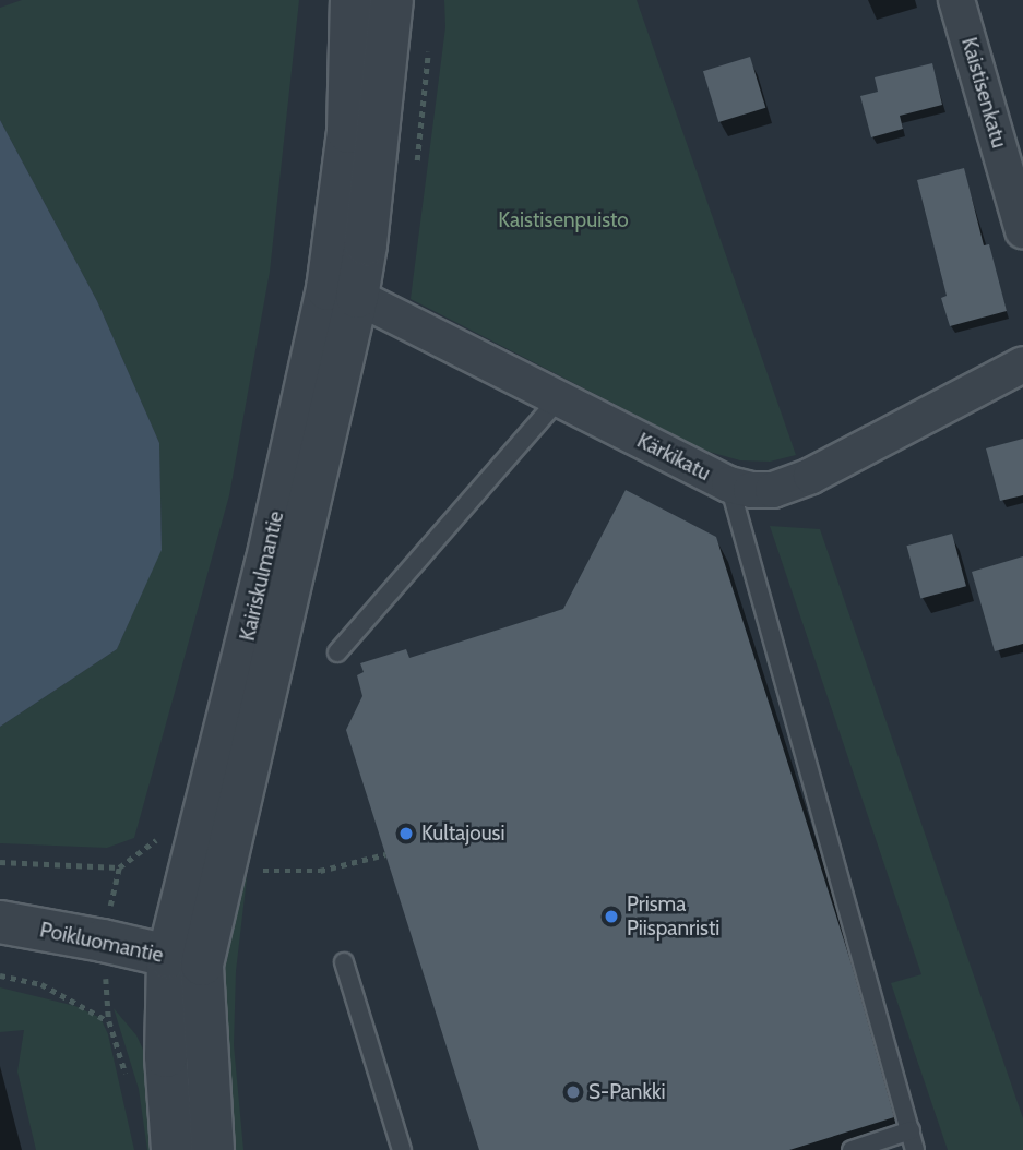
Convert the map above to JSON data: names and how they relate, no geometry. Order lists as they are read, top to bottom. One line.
{"streets":{"street":["Kaistisenkatu","Kärkikatu","Kairiskulmantie","Poikluomantie"]},"crossings":[["Kärkikatu","Kairiskulmantie"],["Kairiskulmantie","Poikluomantie"]],"parks":["Kaistisenpuisto"],"places":["Kultajousi","Prisma Piispanristi","S-Pankki"]}
